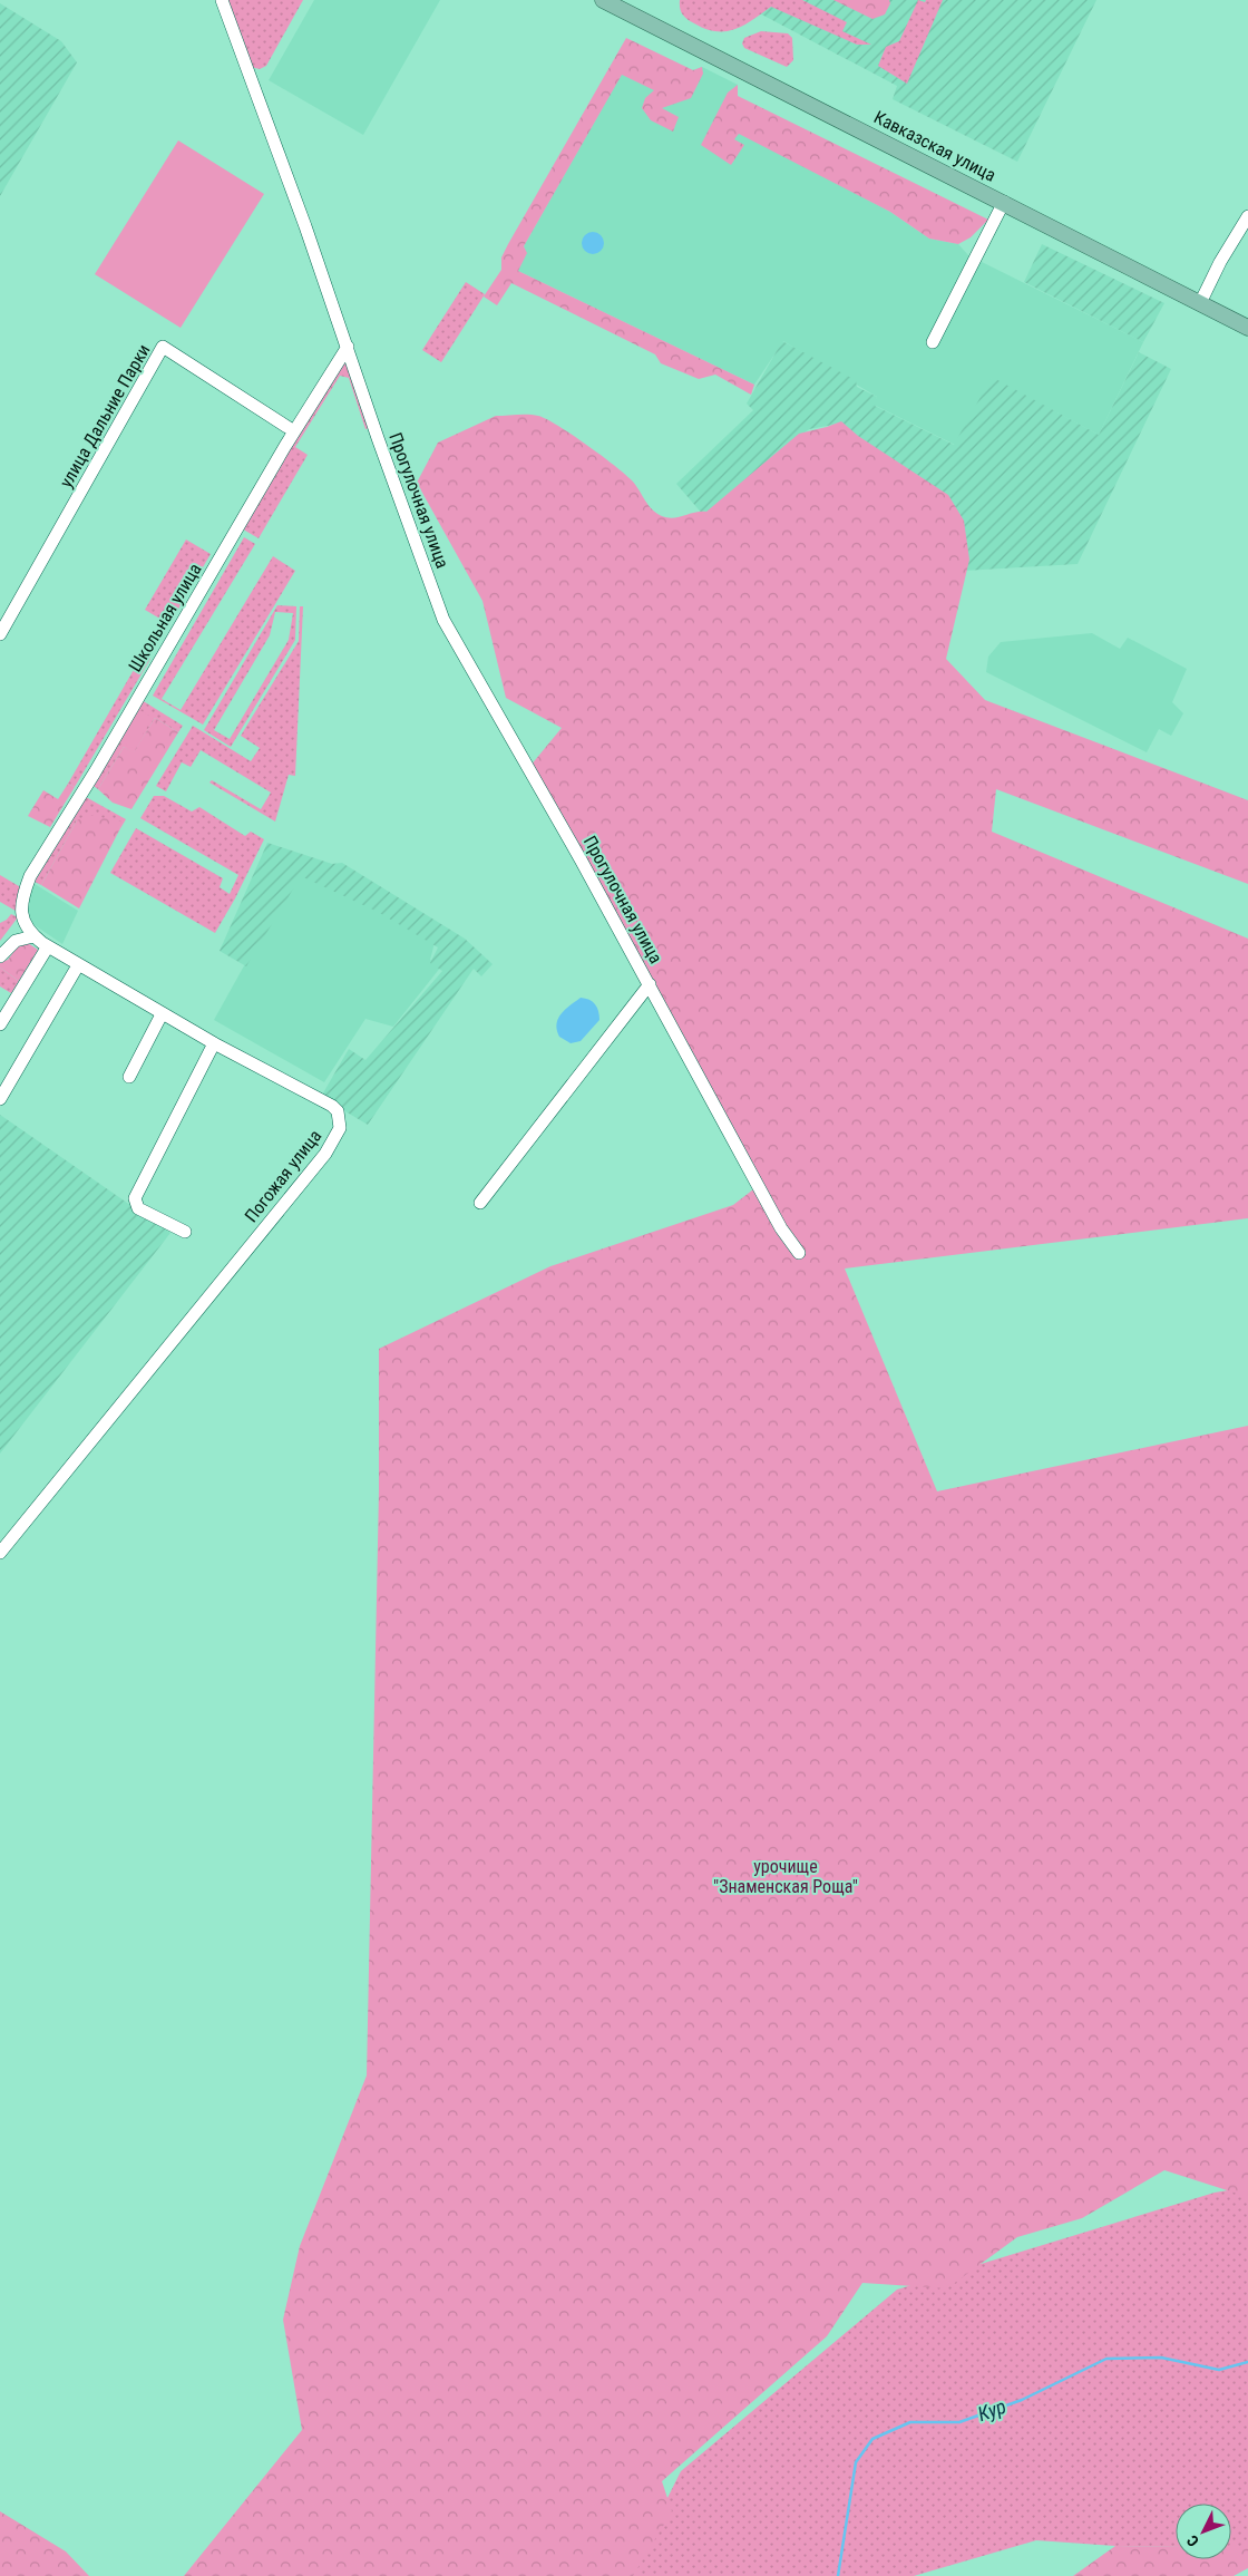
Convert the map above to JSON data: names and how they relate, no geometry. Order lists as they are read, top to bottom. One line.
{"streets":{"main road":["Кавказская улица"],"street":["улица Дальние Парки","Прогулочная улица","Школьная улица","Погожая улица"]},"crossings":[["улица Дальние Парки","Школьная улица"],["Прогулочная улица","Школьная улица"],["Школьная улица","Погожая улица"]],"water":["Кур"],"parks":["урочище \"Знаменская Роща\""],"north":"bottom left"}
